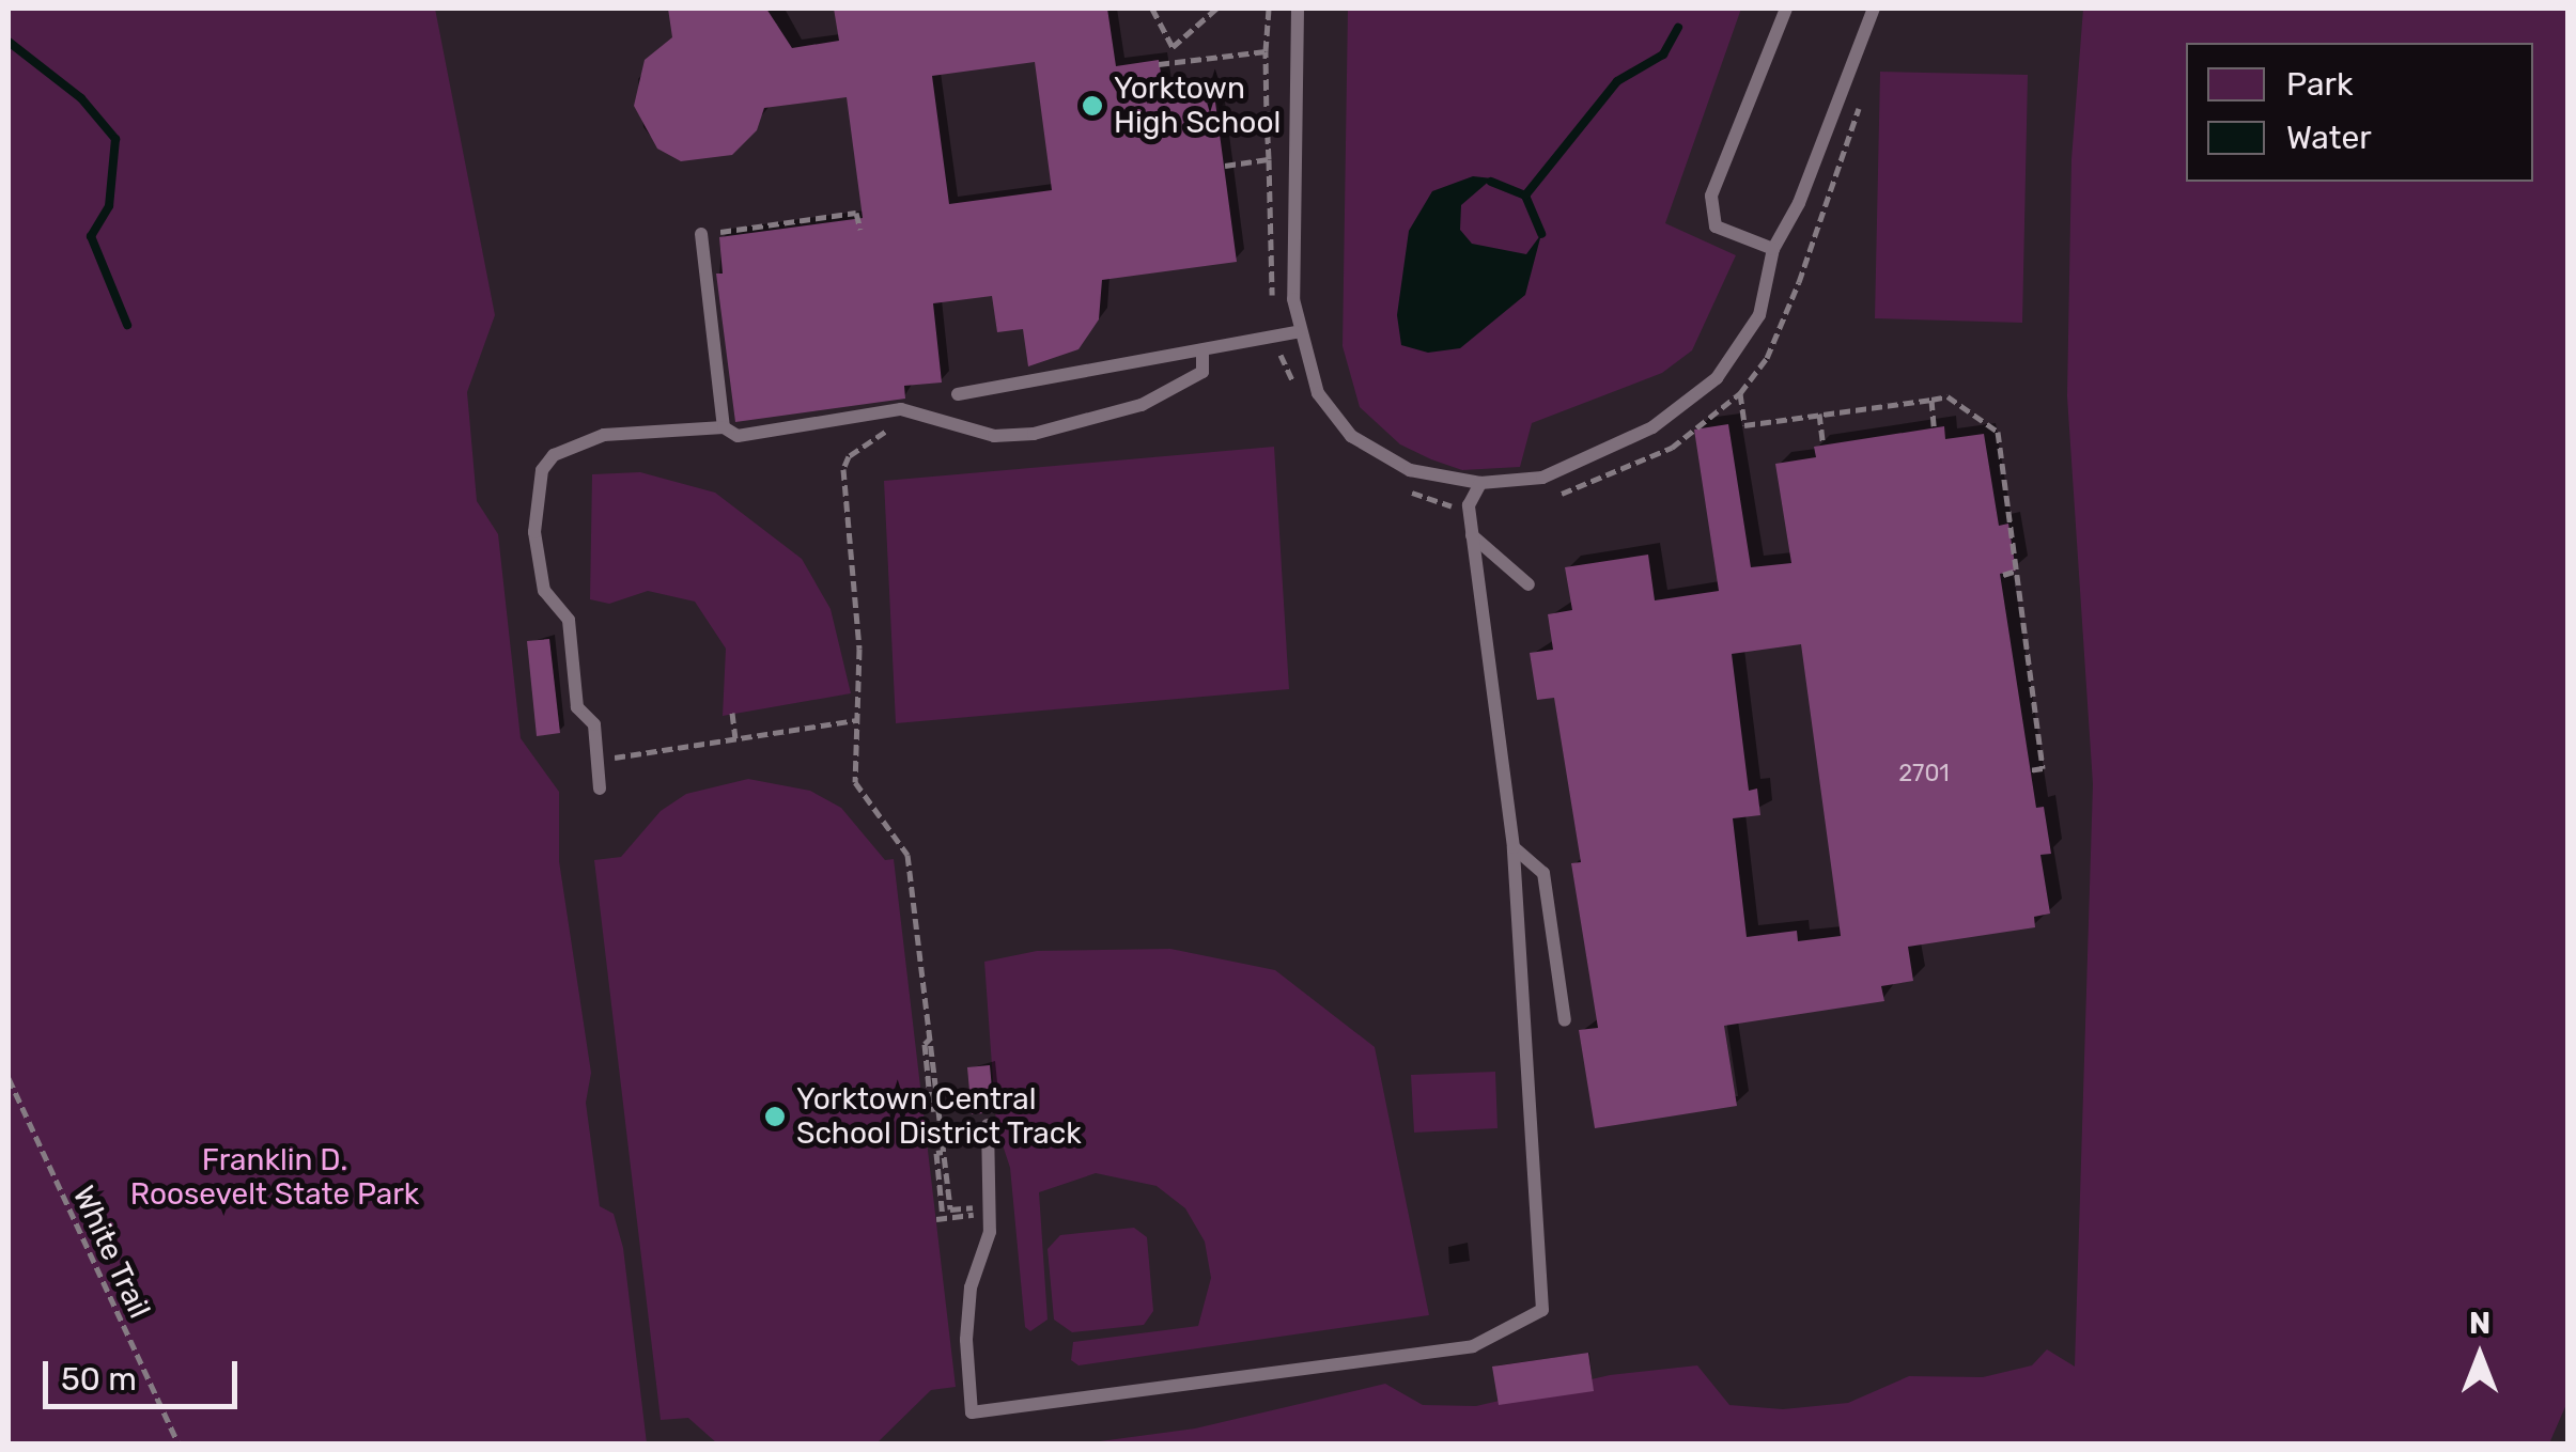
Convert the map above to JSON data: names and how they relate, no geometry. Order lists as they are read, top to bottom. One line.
{"streets":{"path":["White Trail"]},"parks":["Franklin D. Roosevelt State Park"],"places":["Yorktown High School","Yorktown Central School District Track"],"house_numbers":["2701"],"legend":["Park","Water"],"scale_bar":"50 m","north":"top"}
